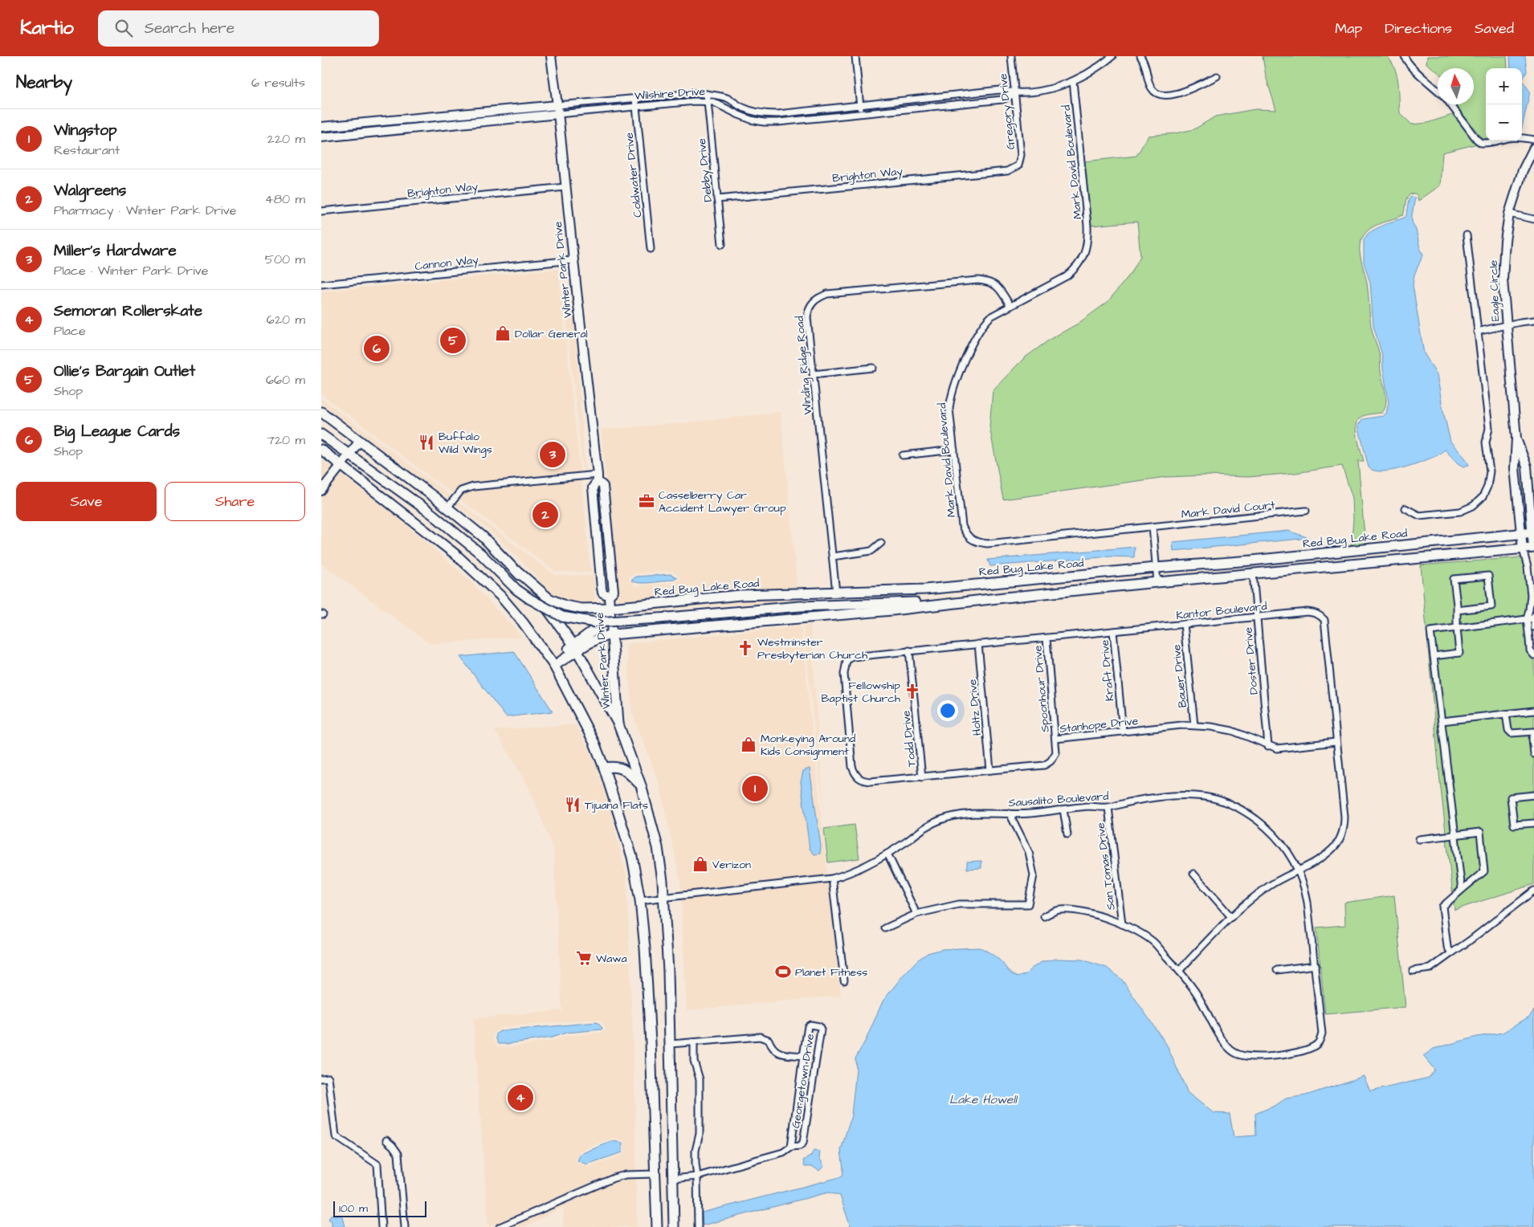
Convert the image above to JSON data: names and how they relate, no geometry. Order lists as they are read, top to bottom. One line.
{"streets":{"main road":["Winter Park Drive","Red Bug Lake Road"],"street":["Wilshire Drive","Gregory Drive","Mark David Boulevard","Debby Drive","Brighton Way","Coldwater Drive","Cannon Way","Eagle Circle","Winding Ridge Road","Mark David Court","Kantor Boulevard","Doster Drive","Kraft Drive","Bauer Drive","Spoonhour Drive","Holtz Drive","Stanhope Drive","Todd Drive","Sausalito Boulevard","San Tomas Drive","Georgetown Drive"]},"crossings":[["Wilshire Drive","Gregory Drive"],["Wilshire Drive","Mark David Boulevard"],["Wilshire Drive","Debby Drive"],["Wilshire Drive","Coldwater Drive"],["Wilshire Drive","Winter Park Drive"],["Gregory Drive","Brighton Way"],["Mark David Boulevard","Winding Ridge Road"],["Mark David Boulevard","Mark David Court"],["Debby Drive","Brighton Way"],["Brighton Way","Winter Park Drive"],["Cannon Way","Winter Park Drive"],["Winter Park Drive","Red Bug Lake Road"],["Eagle Circle","Red Bug Lake Road"],["Winding Ridge Road","Red Bug Lake Road"],["Kantor Boulevard","Doster Drive"],["Kantor Boulevard","Kraft Drive"],["Kantor Boulevard","Bauer Drive"],["Kantor Boulevard","Spoonhour Drive"],["Kantor Boulevard","Holtz Drive"],["Kantor Boulevard","Stanhope Drive"],["Kantor Boulevard","Todd Drive"],["Kantor Boulevard","Sausalito Boulevard"],["Doster Drive","Stanhope Drive"],["Kraft Drive","Stanhope Drive"],["Bauer Drive","Stanhope Drive"],["Spoonhour Drive","Stanhope Drive"],["Holtz Drive","Stanhope Drive"],["Stanhope Drive","Todd Drive"],["Sausalito Boulevard","San Tomas Drive"]],"water":["Lake Howell"],"places":{"shop":["Dollar General","Monkeying Around Kids Consignment","Verizon"],"restaurant":["Buffalo Wild Wings","Tijuana Flats"],"office":["Casselberry Car Accident Lawyer Group"],"church":["Westminster Presbyterian Church","Fellowship Baptist Church"],"supermarket":["Wawa"],"sports":["Planet Fitness"]},"scale_bar":"100 m","north":"top","page":{"header":"Kartio","search":"Search here","nav":["Map","Directions","Saved"],"heading":["Nearby","6 results"],"map_buttons":["+","−"],"list":[{"mark":"1","name":"Wingstop","note":"Restaurant","value":"220 m"},{"mark":"2","name":"Walgreens","note":"Pharmacy · Winter Park Drive","value":"480 m"},{"mark":"3","name":"Miller's Hardware","note":"Place · Winter Park Drive","value":"500 m"},{"mark":"4","name":"Semoran Rollerskate","note":"Place","value":"620 m"},{"mark":"5","name":"Ollie's Bargain Outlet","note":"Shop","value":"660 m"},{"mark":"6","name":"Big League Cards","note":"Shop","value":"720 m"}],"pins":["5","6","3","2","1","4"],"buttons":["Save","Share"],"scale":"100 m"}}
